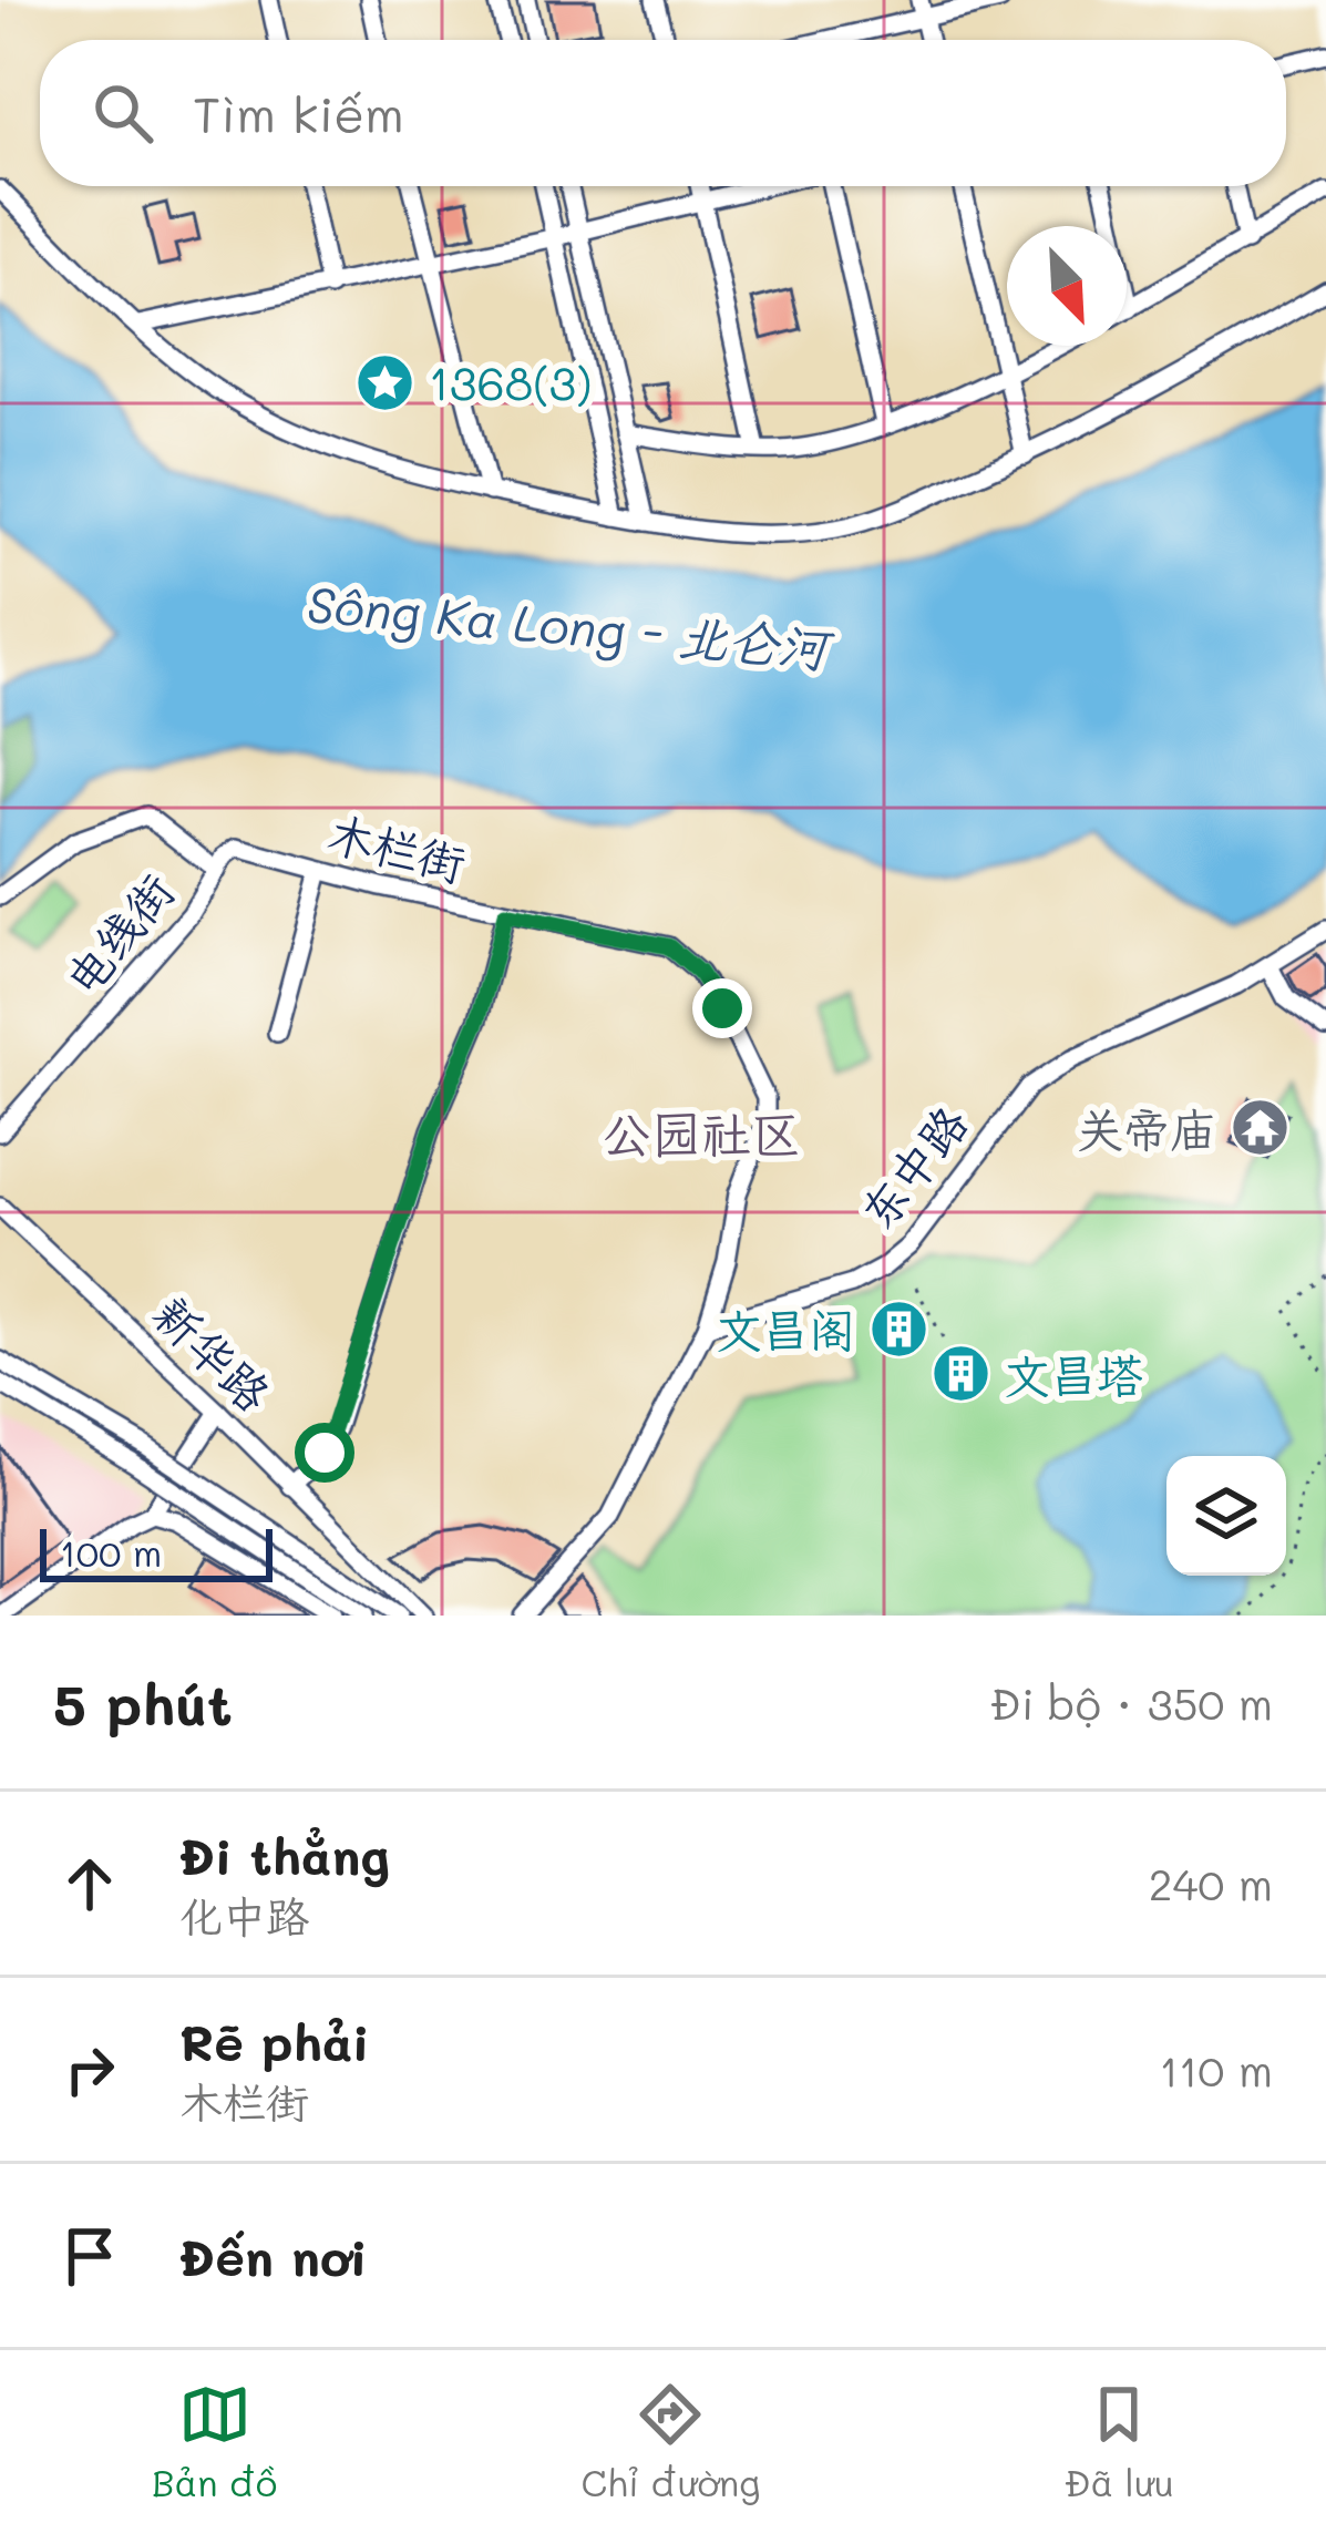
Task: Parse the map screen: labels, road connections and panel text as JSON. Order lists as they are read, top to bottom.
{
  "streets": {
    "street": [
      "木栏街",
      "电线街",
      "东中路",
      "新华路"
    ]
  },
  "crossings": [
    ["木栏街", "电线街"],
    ["木栏街", "东中路"]
  ],
  "districts": ["公园社区"],
  "water": ["Sông Ka Long - 北仑河"],
  "places": {
    "place": ["1368(3)"],
    "temple": ["关帝庙"],
    "building": ["文昌阁", "文昌塔"]
  },
  "scale_bar": "100 m",
  "north": "bottom right",
  "page": {
    "search": "Tìm kiếm",
    "scale": "100 m",
    "heading": ["5 phút", "Đi bộ · 350 m"],
    "list": [
      ["Đi thẳng", "化中路", "240 m"],
      ["Rẽ phải", "木栏街", "110 m"],
      "Đến nơi"
    ],
    "nav": ["Bản đồ", "Chỉ đường", "Đã lưu"]
  }
}
